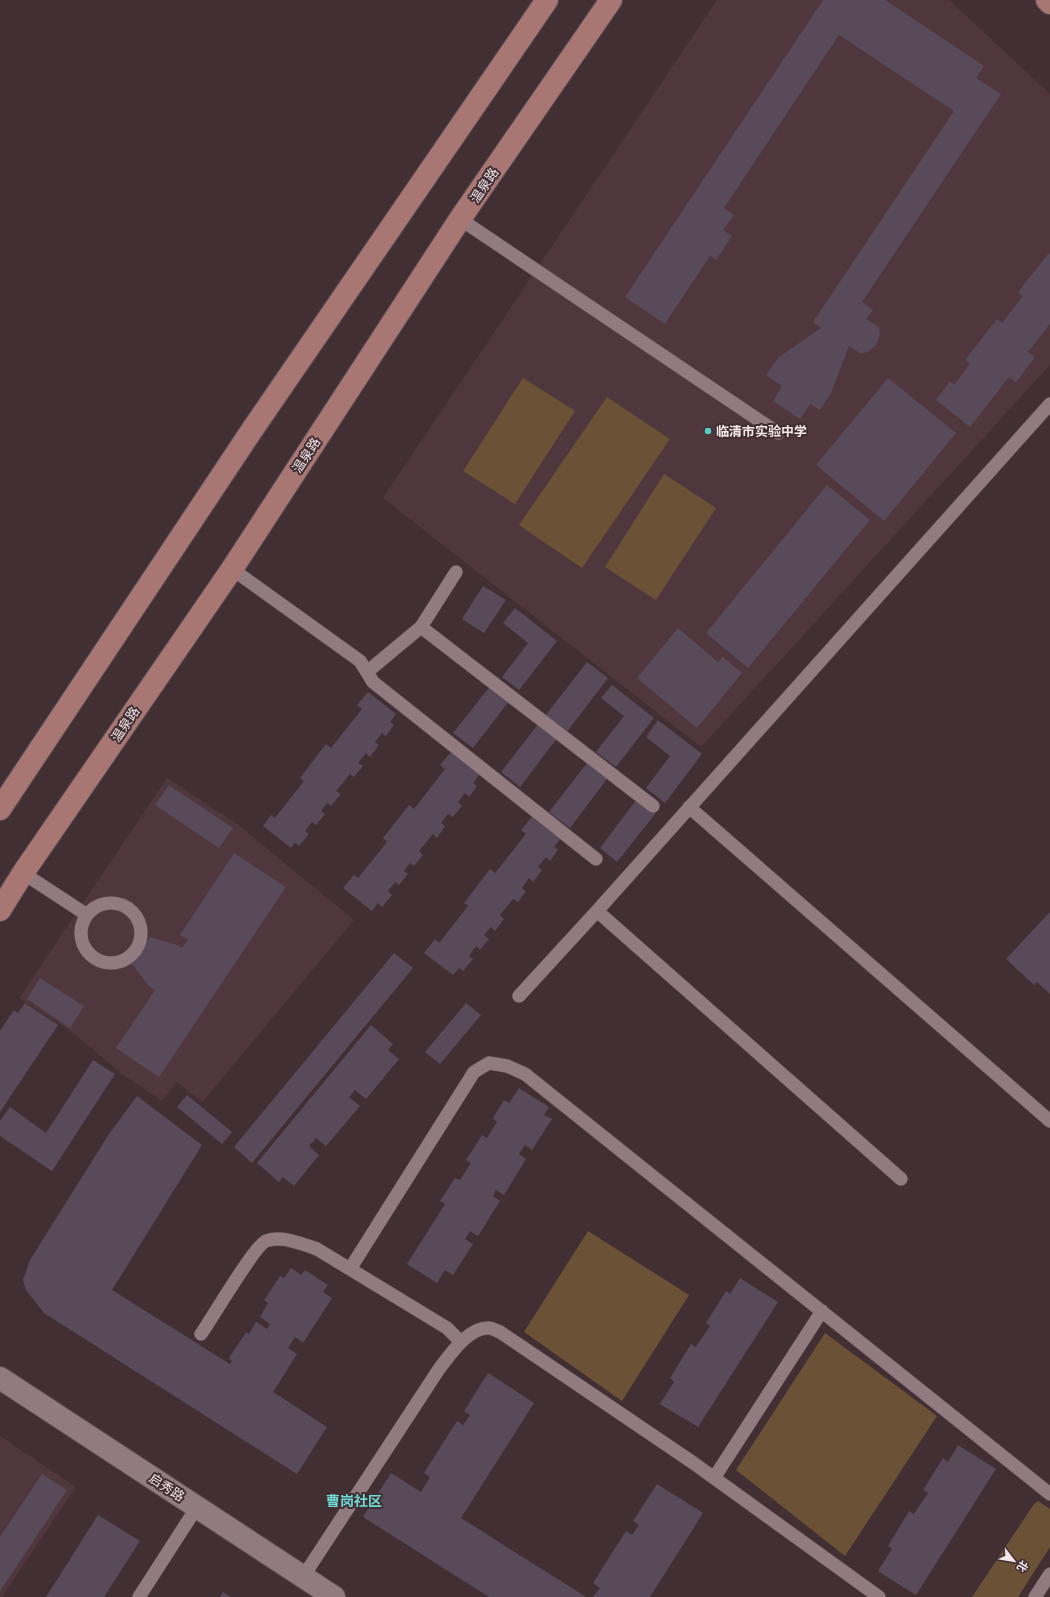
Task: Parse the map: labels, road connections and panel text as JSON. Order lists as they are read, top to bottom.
{
  "streets": {
    "main road": ["温泉路"],
    "street": ["启秀路"]
  },
  "districts": ["曹岗社区"],
  "places": ["临清市实验中学"],
  "north": "bottom right"
}
